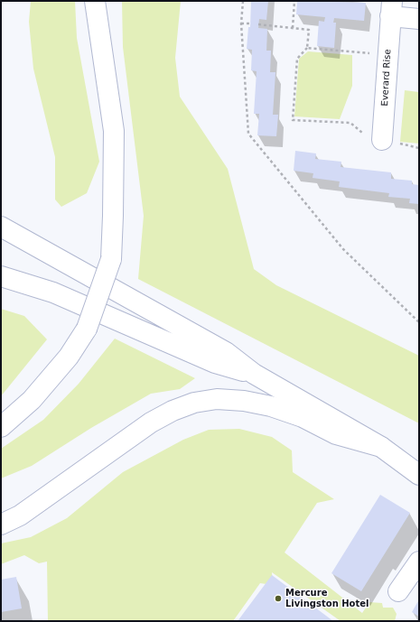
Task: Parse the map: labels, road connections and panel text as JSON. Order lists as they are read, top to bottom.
{
  "streets": {
    "main road": ["Everard Rise"]
  },
  "places": ["Mercure Livingston Hotel"]
}
